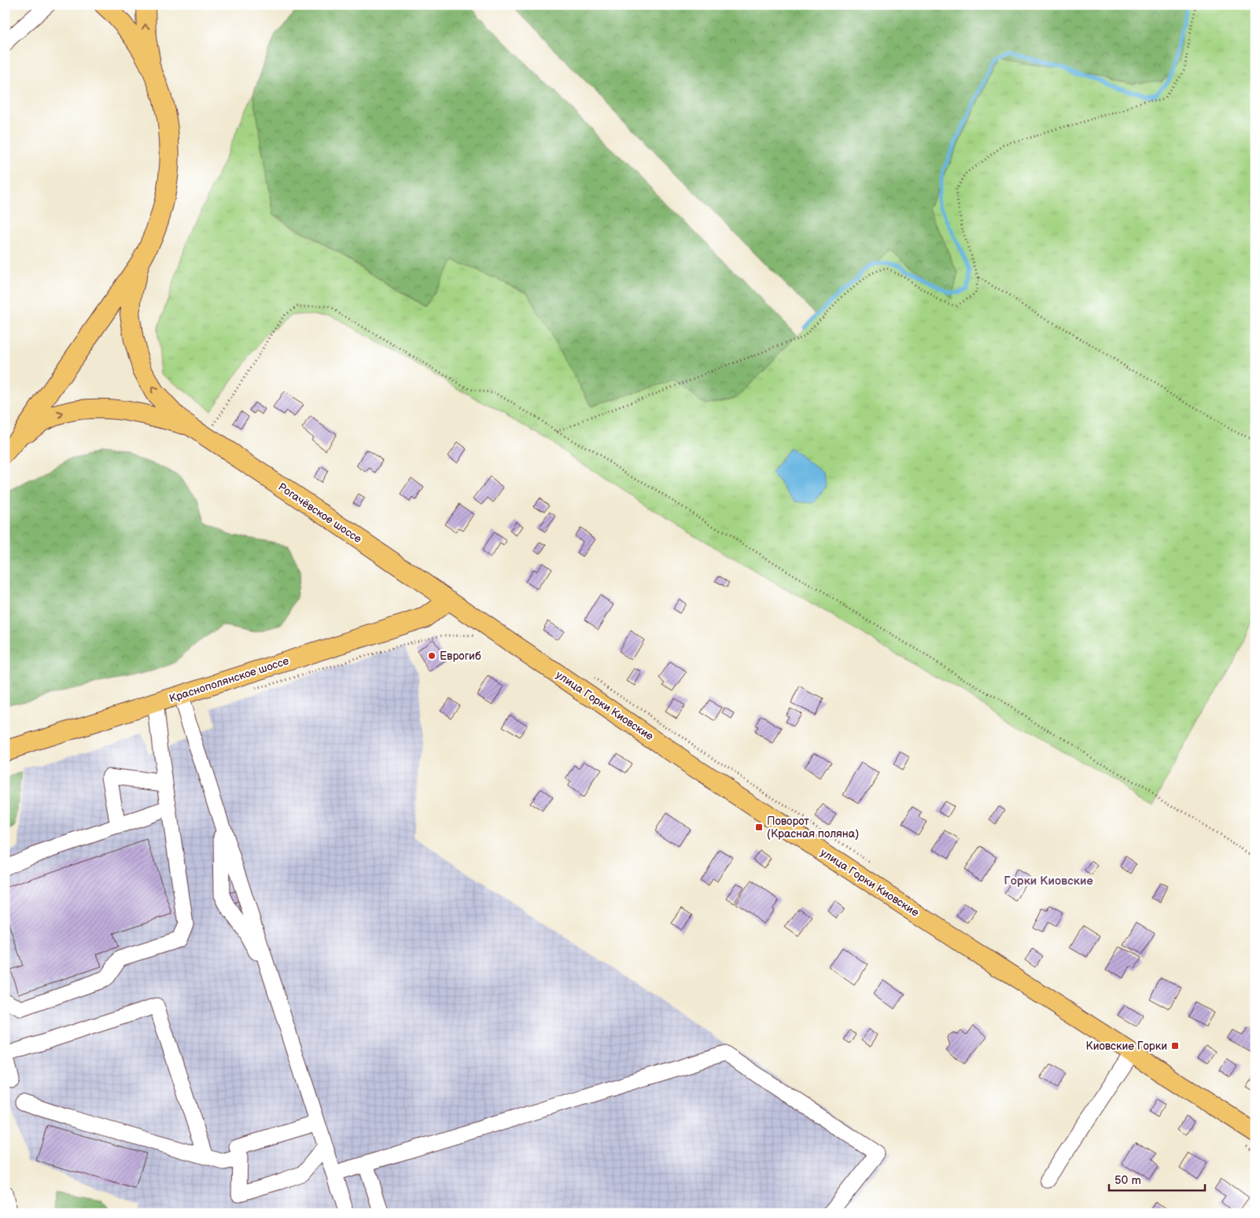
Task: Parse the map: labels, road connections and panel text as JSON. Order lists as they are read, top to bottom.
{
  "streets": {
    "main road": ["Рогачёвское шоссе", "Краснополянское шоссе", "улица Горки Киовские"]
  },
  "crossings": [
    ["Рогачёвское шоссе", "Краснополянское шоссе"],
    ["Рогачёвское шоссе", "улица Горки Киовские"],
    ["Краснополянское шоссе", "улица Горки Киовские"]
  ],
  "districts": ["Горки Киовские"],
  "places": {
    "other": ["Еврогиб"],
    "transit": ["Поворот (Красная поляна)", "Киовские Горки"]
  },
  "scale_bar": "50 m"
}
